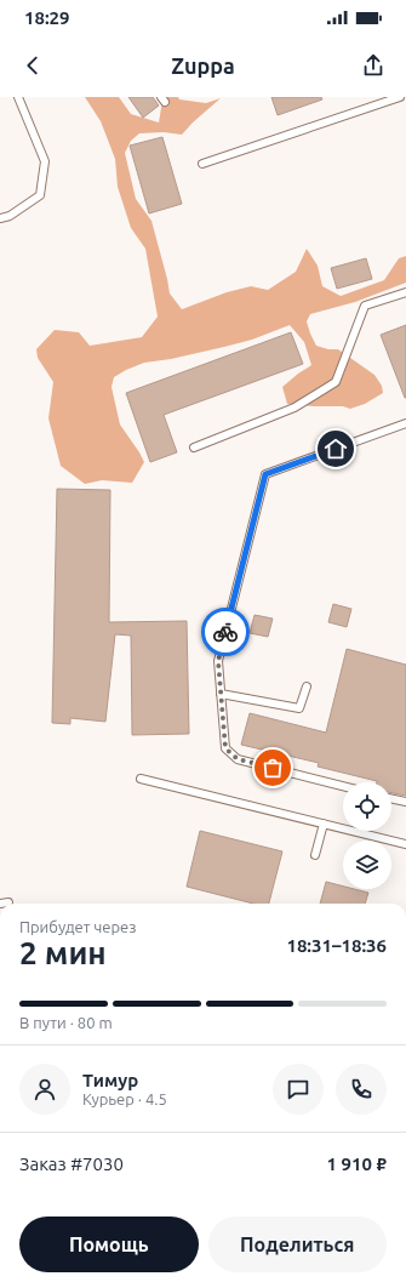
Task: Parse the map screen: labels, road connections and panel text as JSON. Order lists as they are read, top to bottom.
{
  "page": {
    "status": "18:29",
    "header": "Zuppa",
    "heading": ["2 мин", "Прибудет через", "18:31–18:36"],
    "panel": [
      "Тимур",
      "Курьер · 4.5",
      "Заказ #7030",
      "1 910 ₽"
    ],
    "bar": "В пути · 80 m",
    "buttons": ["Помощь", "Поделиться"]
  }
}
